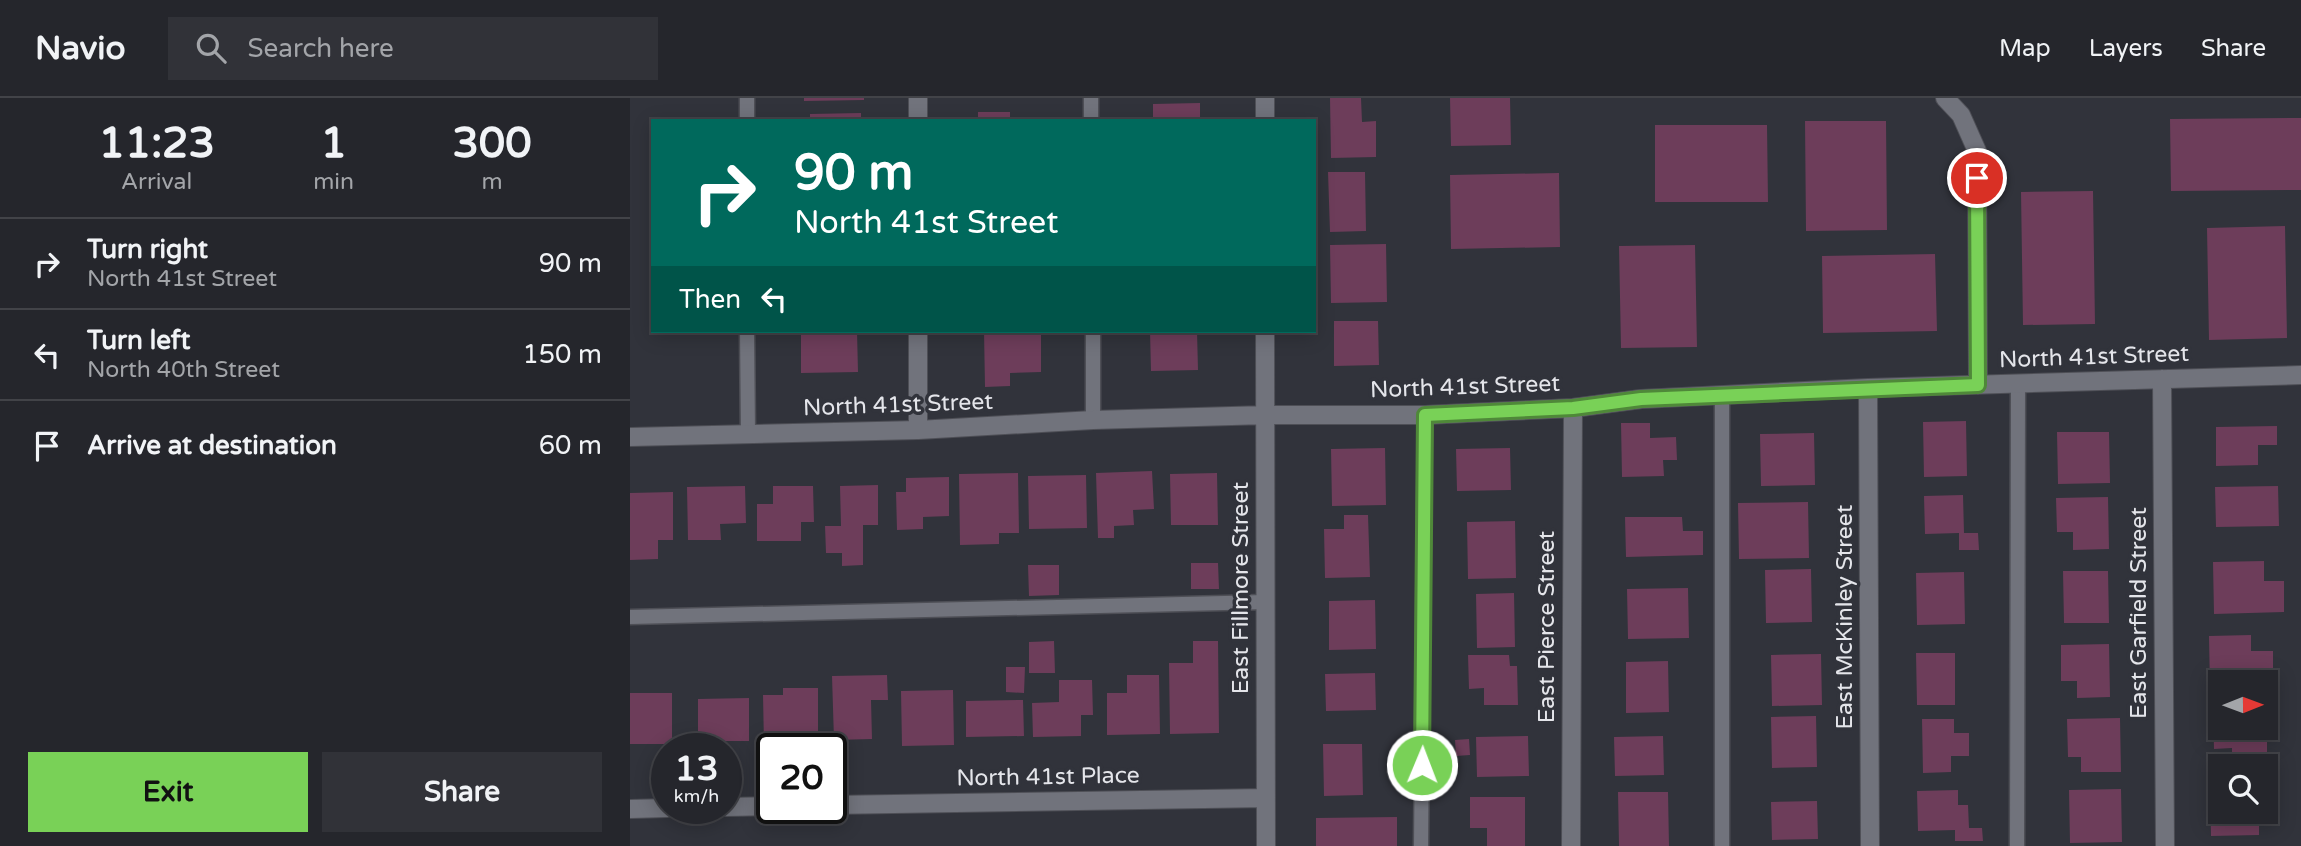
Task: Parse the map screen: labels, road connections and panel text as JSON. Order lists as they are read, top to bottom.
{
  "streets": {
    "street": [
      "North 41st Street",
      "East Fillmore Street",
      "East Garfield Street",
      "East McKinley Street",
      "East Pierce Street",
      "North 41st Place"
    ]
  },
  "crossings": [
    ["North 41st Street", "East Fillmore Street"],
    ["North 41st Street", "East Garfield Street"],
    ["North 41st Street", "East McKinley Street"],
    ["North 41st Street", "East Pierce Street"],
    ["East Fillmore Street", "North 41st Place"]
  ],
  "north": "right",
  "page": {
    "header": "Navio",
    "search": "Search here",
    "nav": ["Map", "Layers", "Share"],
    "eta": [
      "11:23",
      "Arrival",
      "1",
      "min",
      "300",
      "m"
    ],
    "turn": ["90 m", "North 41st Street"],
    "list": [
      {
        "name": "Turn right",
        "note": "North 41st Street",
        "value": "90 m"
      },
      {
        "name": "Turn left",
        "note": "North 40th Street",
        "value": "150 m"
      },
      {
        "name": "Arrive at destination",
        "value": "60 m"
      }
    ],
    "then": "Then",
    "speed": "13 km/h",
    "limit": "20",
    "buttons": ["Exit", "Share"]
  }
}
